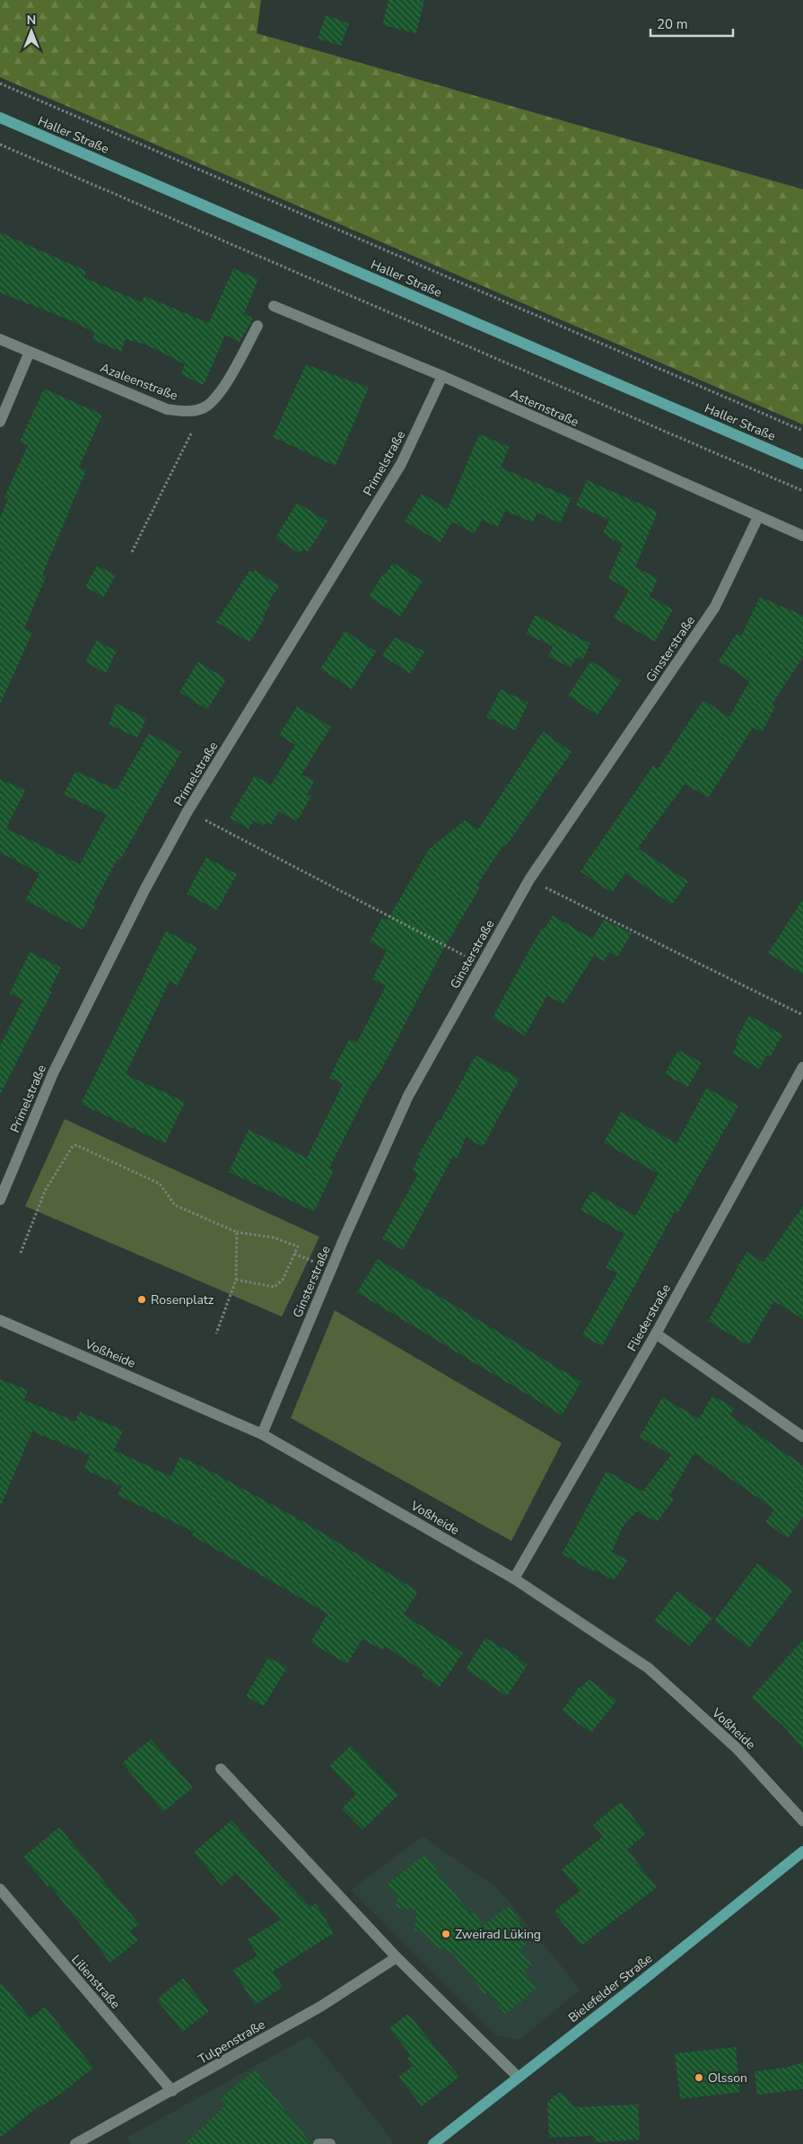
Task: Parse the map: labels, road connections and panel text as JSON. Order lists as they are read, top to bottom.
{
  "streets": {
    "main road": ["Haller Straße", "Bielefelder Straße"],
    "street": [
      "Azaleenstraße",
      "Asternstraße",
      "Primelstraße",
      "Ginsterstraße",
      "Fliederstraße",
      "Voßheide",
      "Lilienstraße",
      "Tulpenstraße"
    ]
  },
  "crossings": [
    ["Asternstraße", "Primelstraße"],
    ["Asternstraße", "Ginsterstraße"],
    ["Ginsterstraße", "Voßheide"],
    ["Fliederstraße", "Voßheide"],
    ["Lilienstraße", "Tulpenstraße"]
  ],
  "places": ["Rosenplatz", "Zweirad Lüking", "Olsson"],
  "scale_bar": "20 m",
  "north": "top"
}
